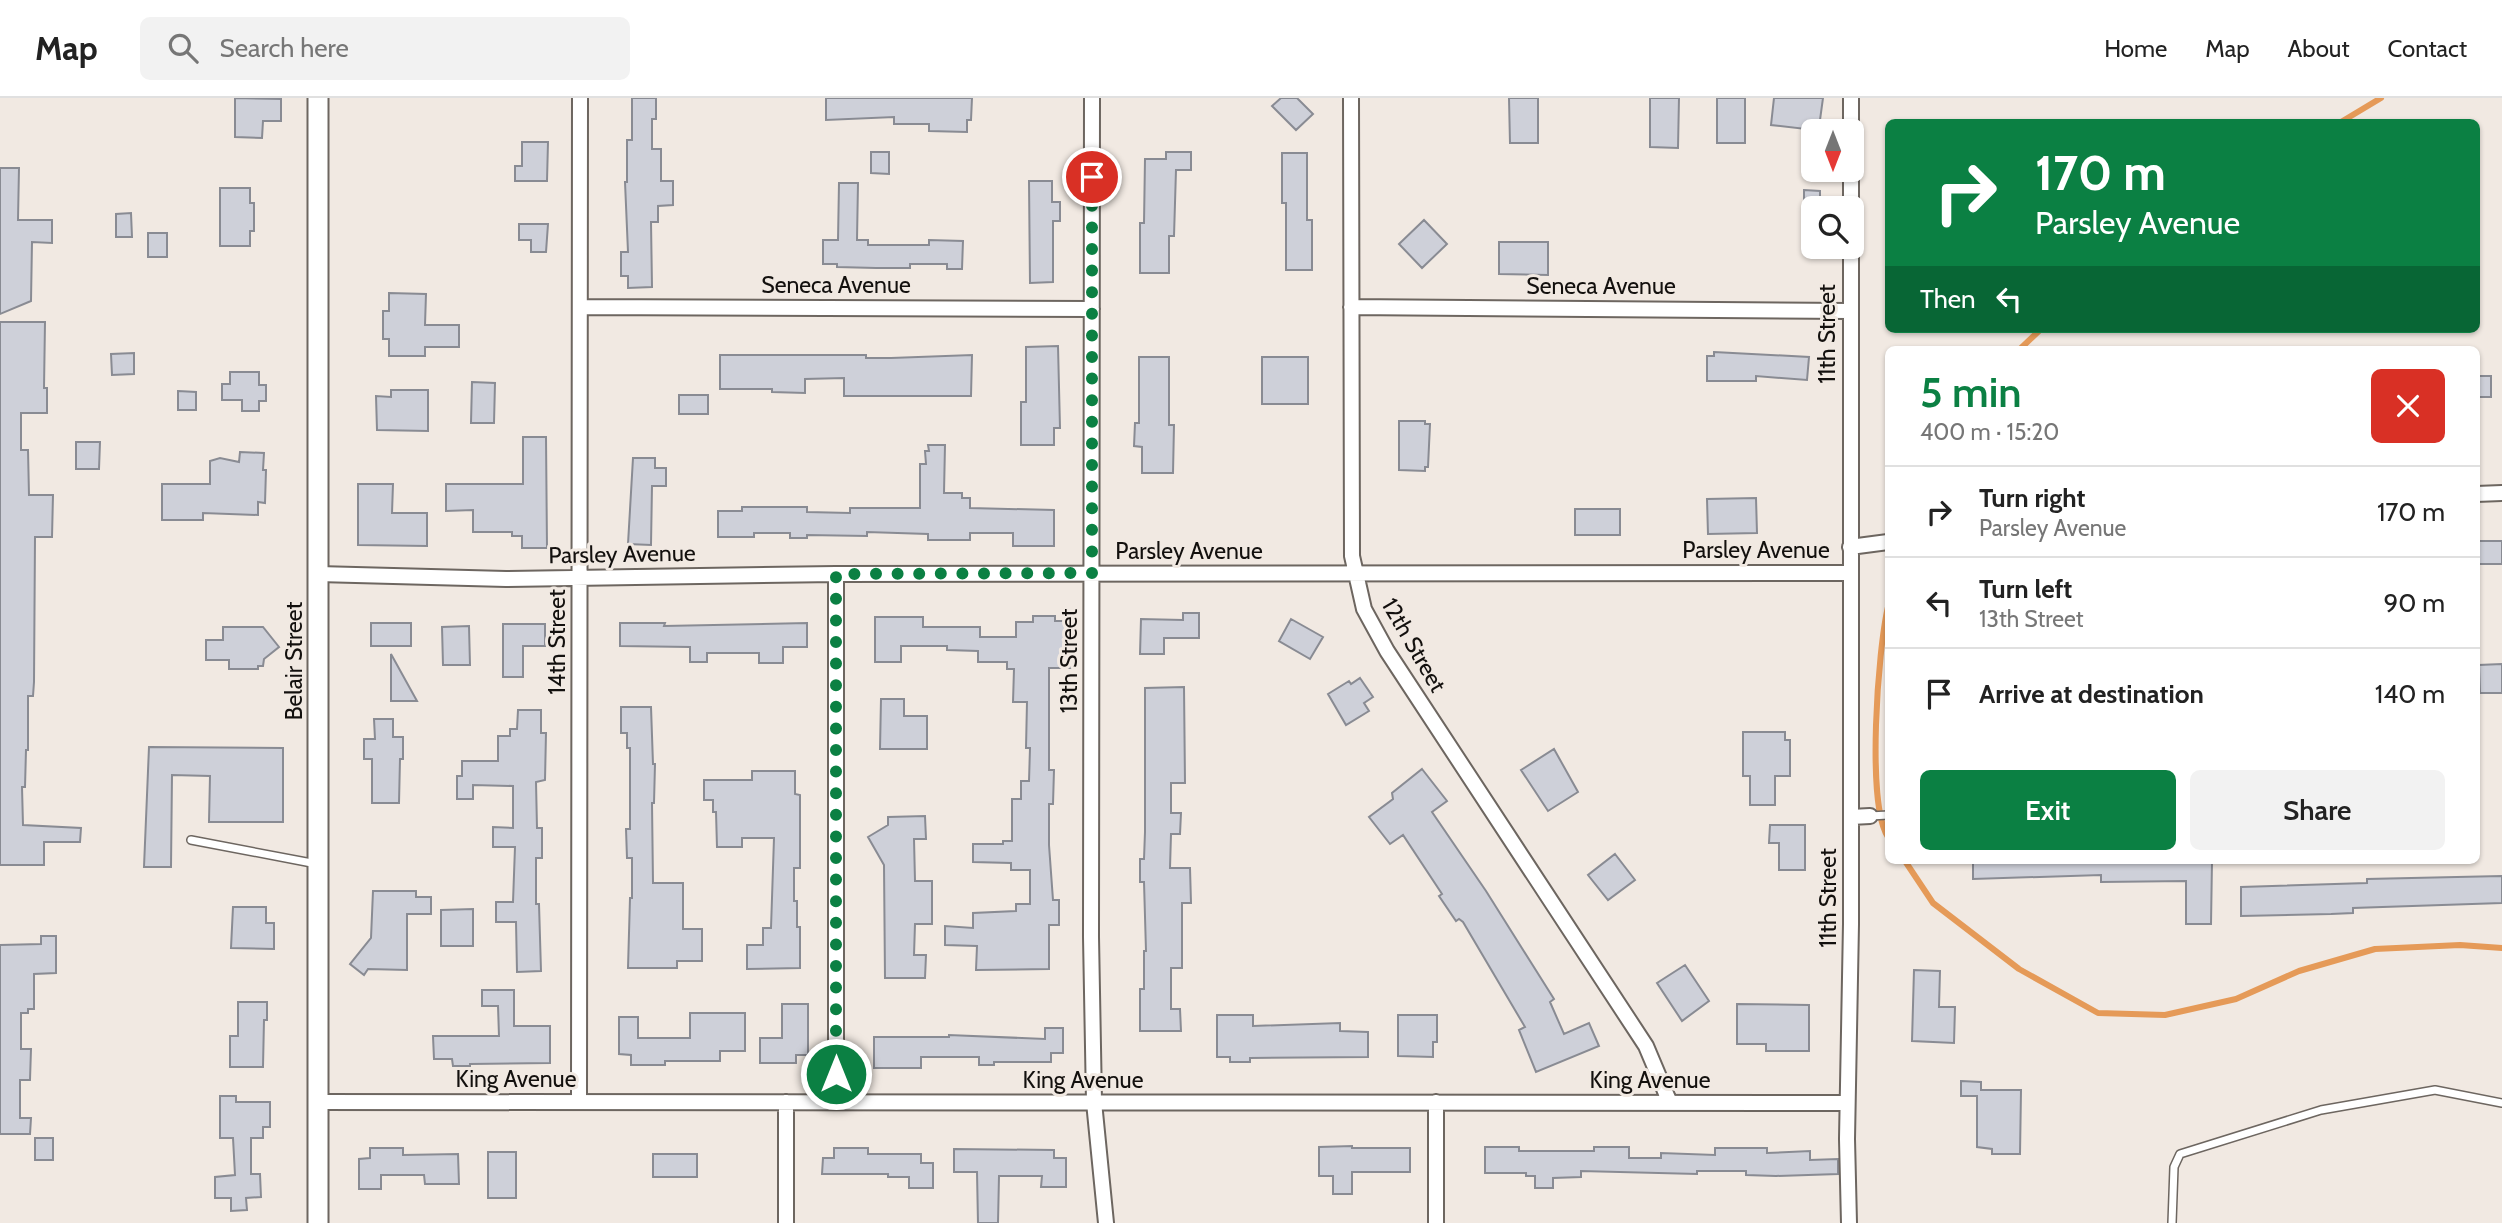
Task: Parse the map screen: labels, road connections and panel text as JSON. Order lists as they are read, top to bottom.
{
  "streets": {
    "street": [
      "Seneca Avenue",
      "11th Street",
      "Parsley Avenue",
      "14th Street",
      "12th Street",
      "Belair Street",
      "13th Street",
      "King Avenue"
    ]
  },
  "crossings": [
    ["Seneca Avenue", "11th Street"],
    ["Seneca Avenue", "14th Street"],
    ["Seneca Avenue", "12th Street"],
    ["Seneca Avenue", "13th Street"],
    ["11th Street", "Parsley Avenue"],
    ["11th Street", "King Avenue"],
    ["Parsley Avenue", "14th Street"],
    ["Parsley Avenue", "12th Street"],
    ["Parsley Avenue", "Belair Street"],
    ["Parsley Avenue", "13th Street"],
    ["14th Street", "King Avenue"],
    ["12th Street", "King Avenue"],
    ["Belair Street", "King Avenue"],
    ["13th Street", "King Avenue"]
  ],
  "north": "bottom",
  "page": {
    "header": "Map",
    "search": "Search here",
    "nav": [
      "Home",
      "Map",
      "About",
      "Contact"
    ],
    "turn": ["170 m", "Parsley Avenue"],
    "then": "Then",
    "heading": ["5 min", "400 m · 15:20"],
    "list": [
      {
        "name": "Turn right",
        "note": "Parsley Avenue",
        "value": "170 m"
      },
      {
        "name": "Turn left",
        "note": "13th Street",
        "value": "90 m"
      },
      {
        "name": "Arrive at destination",
        "value": "140 m"
      }
    ],
    "buttons": ["Exit", "Share"]
  }
}
